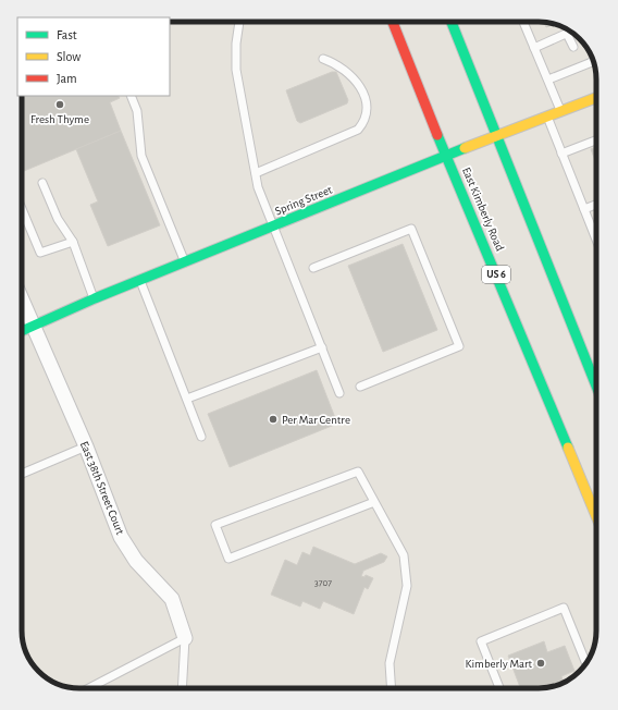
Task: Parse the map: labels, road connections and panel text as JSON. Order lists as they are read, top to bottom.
{
  "streets": {
    "main road": ["Spring Street", "East Kimberly Road", "US 6"],
    "street": ["East 38th Street Court"]
  },
  "crossings": [
    ["Spring Street", "East Kimberly Road"],
    ["Spring Street", "East 38th Street Court"]
  ],
  "places": ["Fresh Thyme", "Per Mar Centre", "Kimberly Mart"],
  "house_numbers": ["3707"],
  "legend": ["Fast", "Slow", "Jam"]
}
